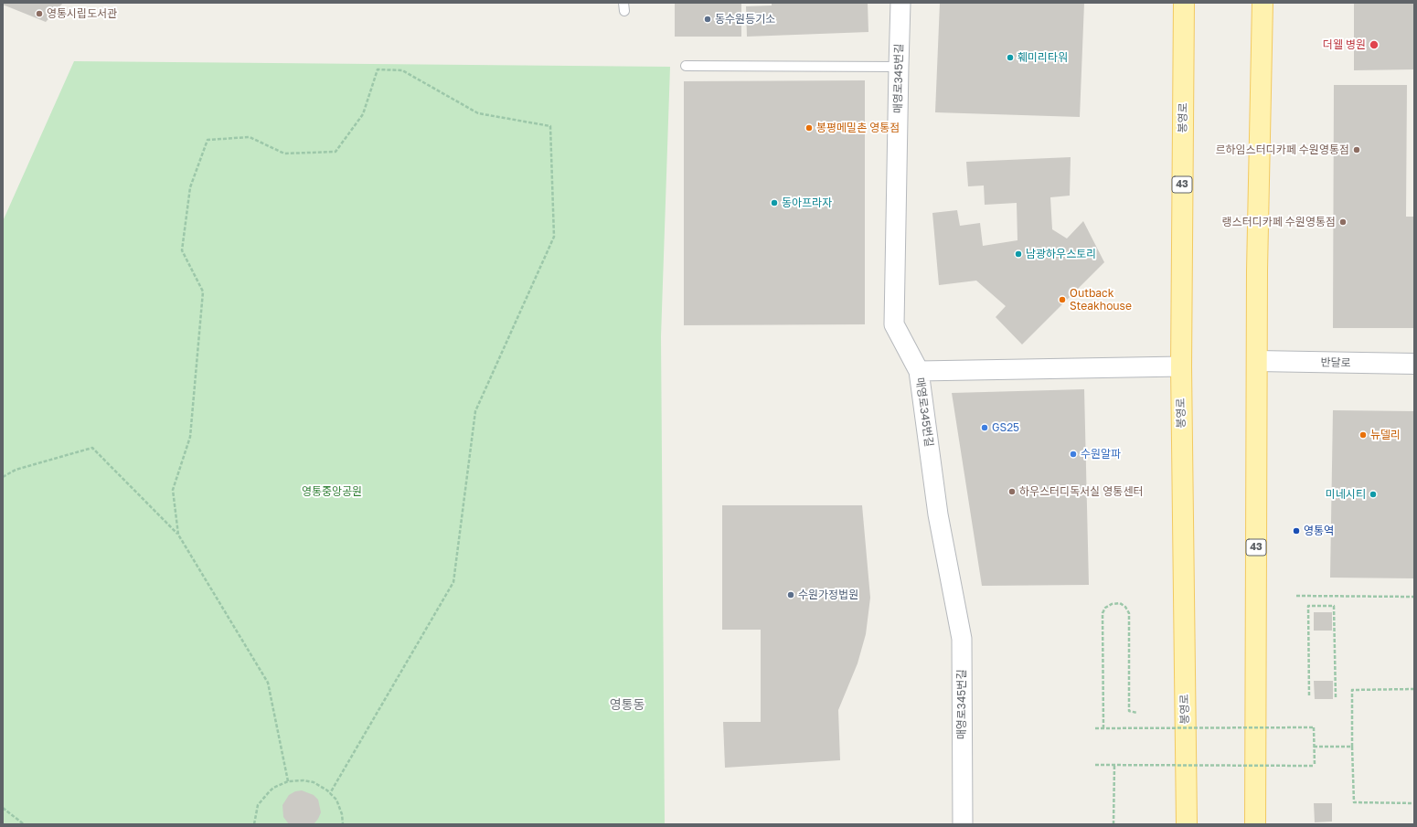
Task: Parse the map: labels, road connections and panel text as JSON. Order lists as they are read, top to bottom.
{
  "streets": {
    "main road": ["봉영로", "43"],
    "street": ["매영로345번길", "반달로"]
  },
  "crossings": [
    ["43", "반달로"]
  ],
  "districts": ["영통동"],
  "parks": ["영통중앙공원"],
  "places": [
    "영통시립도서관",
    "동수원등기소",
    "더웰 병원",
    "훼미리타워",
    "봉평메밀촌 영통점",
    "르하임스터디카페 수원영통점",
    "동아프라자",
    "랭스터디카페 수원영통점",
    "남광하우스토리",
    "Outback Steakhouse",
    "GS25",
    "뉴델리",
    "수원알파",
    "하우스터디독서실 영통센터",
    "미네시티",
    "영통역",
    "수원가정법원"
  ]
}
